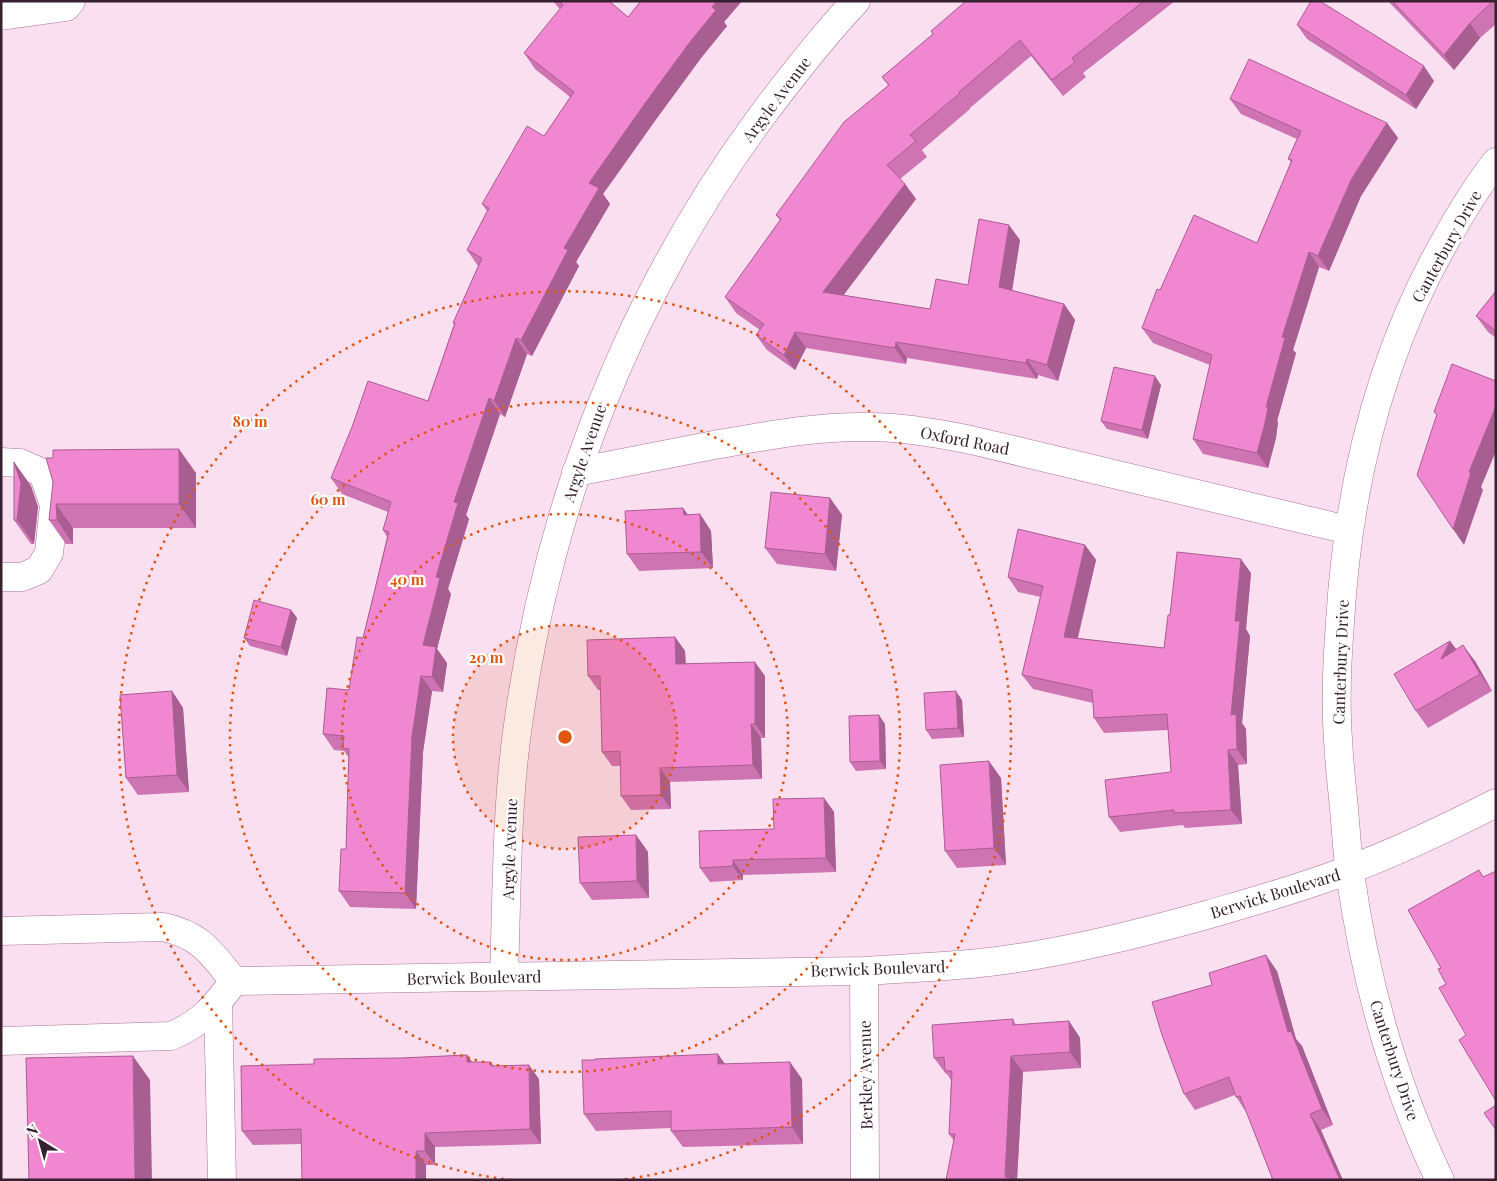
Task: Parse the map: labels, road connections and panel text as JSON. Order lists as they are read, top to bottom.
{
  "streets": {
    "street": [
      "Argyle Avenue",
      "Canterbury Drive",
      "Oxford Road",
      "Berwick Boulevard",
      "Berkley Avenue"
    ]
  },
  "crossings": [
    ["Argyle Avenue", "Oxford Road"],
    ["Argyle Avenue", "Berwick Boulevard"],
    ["Canterbury Drive", "Oxford Road"],
    ["Canterbury Drive", "Berwick Boulevard"],
    ["Berwick Boulevard", "Berkley Avenue"]
  ],
  "north": "top left",
  "rings": [
    "80 m",
    "60 m",
    "40 m",
    "20 m"
  ]
}
